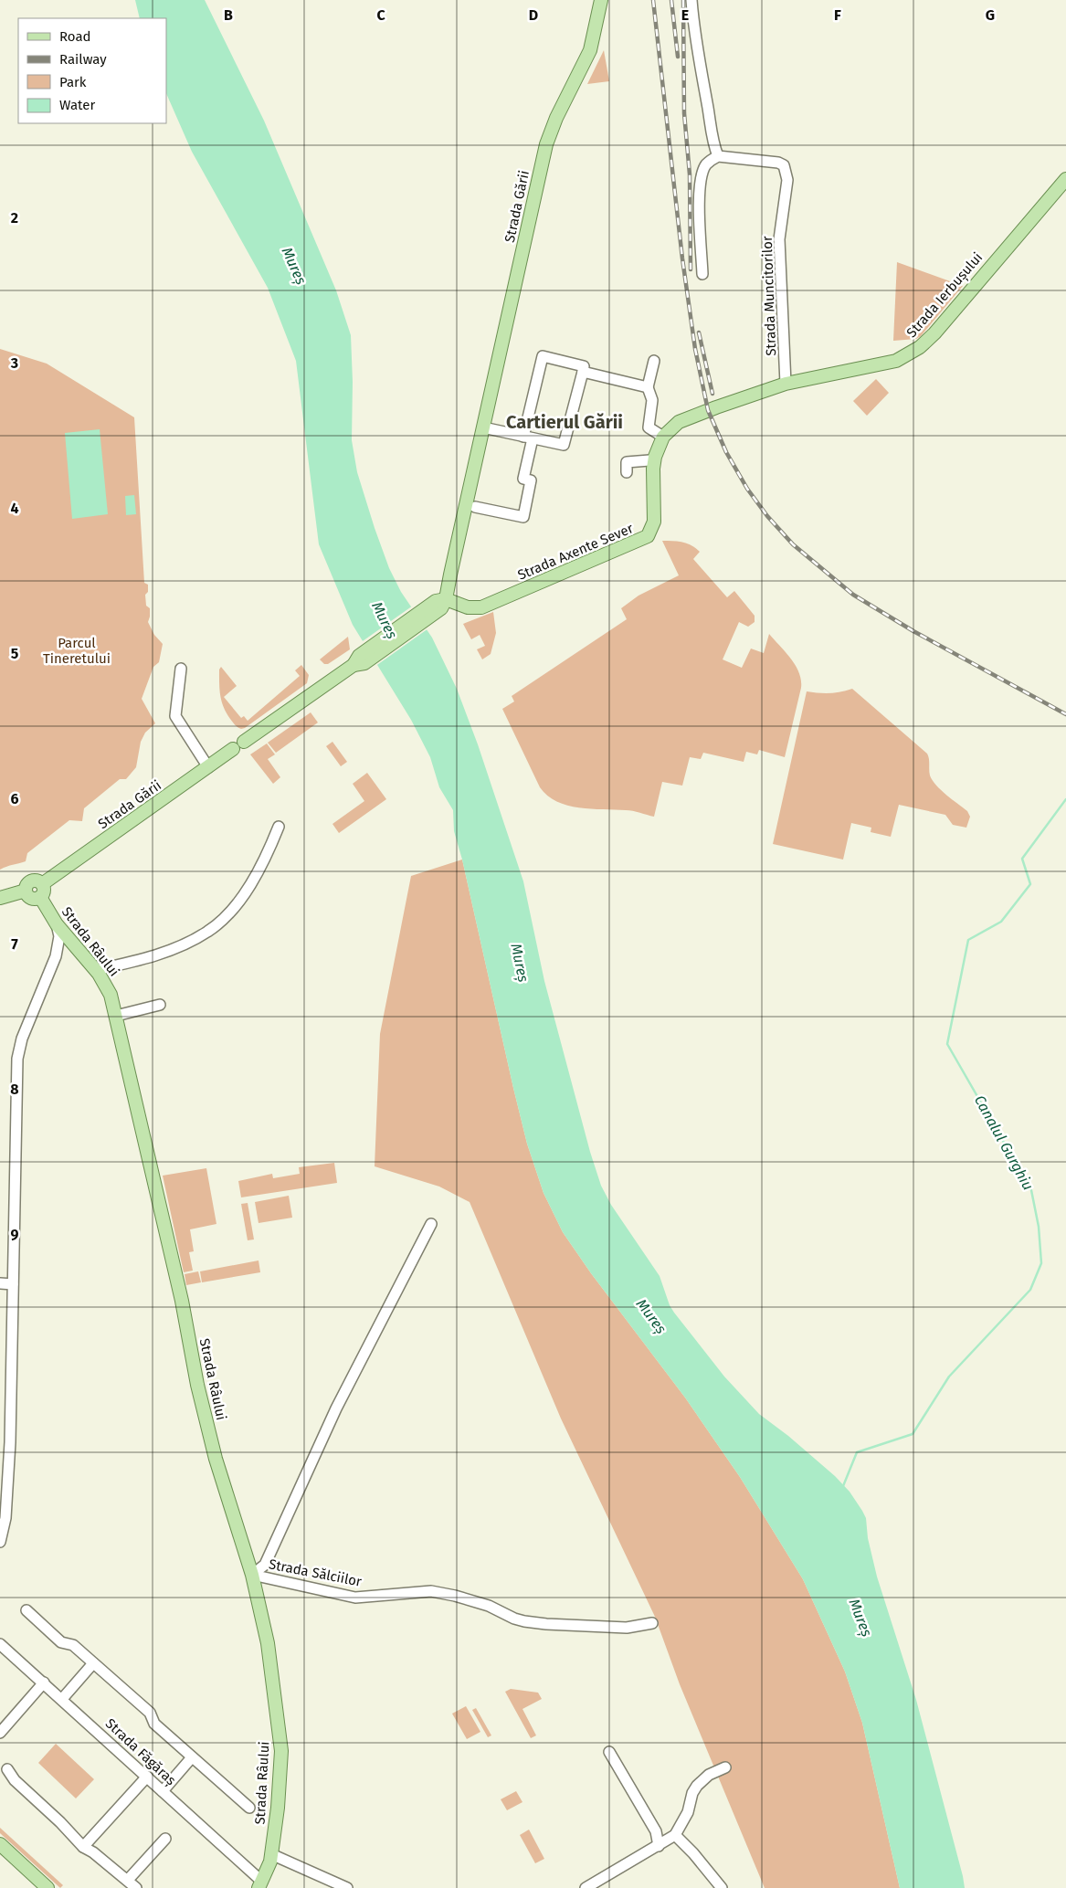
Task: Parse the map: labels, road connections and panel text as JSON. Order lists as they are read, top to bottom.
{
  "streets": {
    "main road": [
      "Strada Gării",
      "Strada Ierbușului",
      "Strada Axente Sever",
      "Strada Râului"
    ],
    "street": ["Strada Muncitorilor", "Strada Sălciilor", "Strada Făgăraș"]
  },
  "crossings": [
    ["Strada Gării", "Strada Axente Sever"],
    ["Strada Gării", "Strada Râului"],
    ["Strada Ierbușului", "Strada Muncitorilor"],
    ["Strada Ierbușului", "Strada Axente Sever"],
    ["Strada Râului", "Strada Sălciilor"],
    ["Strada Râului", "Strada Făgăraș"]
  ],
  "districts": ["Cartierul Gării"],
  "water": ["Mureș", "Canalul Gurghiu"],
  "parks": ["Parcul Tineretului"],
  "legend": [
    "Road",
    "Railway",
    "Park",
    "Water"
  ],
  "grid": {
    "columns": [
      "B",
      "C",
      "D",
      "E",
      "F",
      "G"
    ],
    "rows": [
      "2",
      "3",
      "4",
      "5",
      "6",
      "7",
      "8",
      "9"
    ]
  }
}
